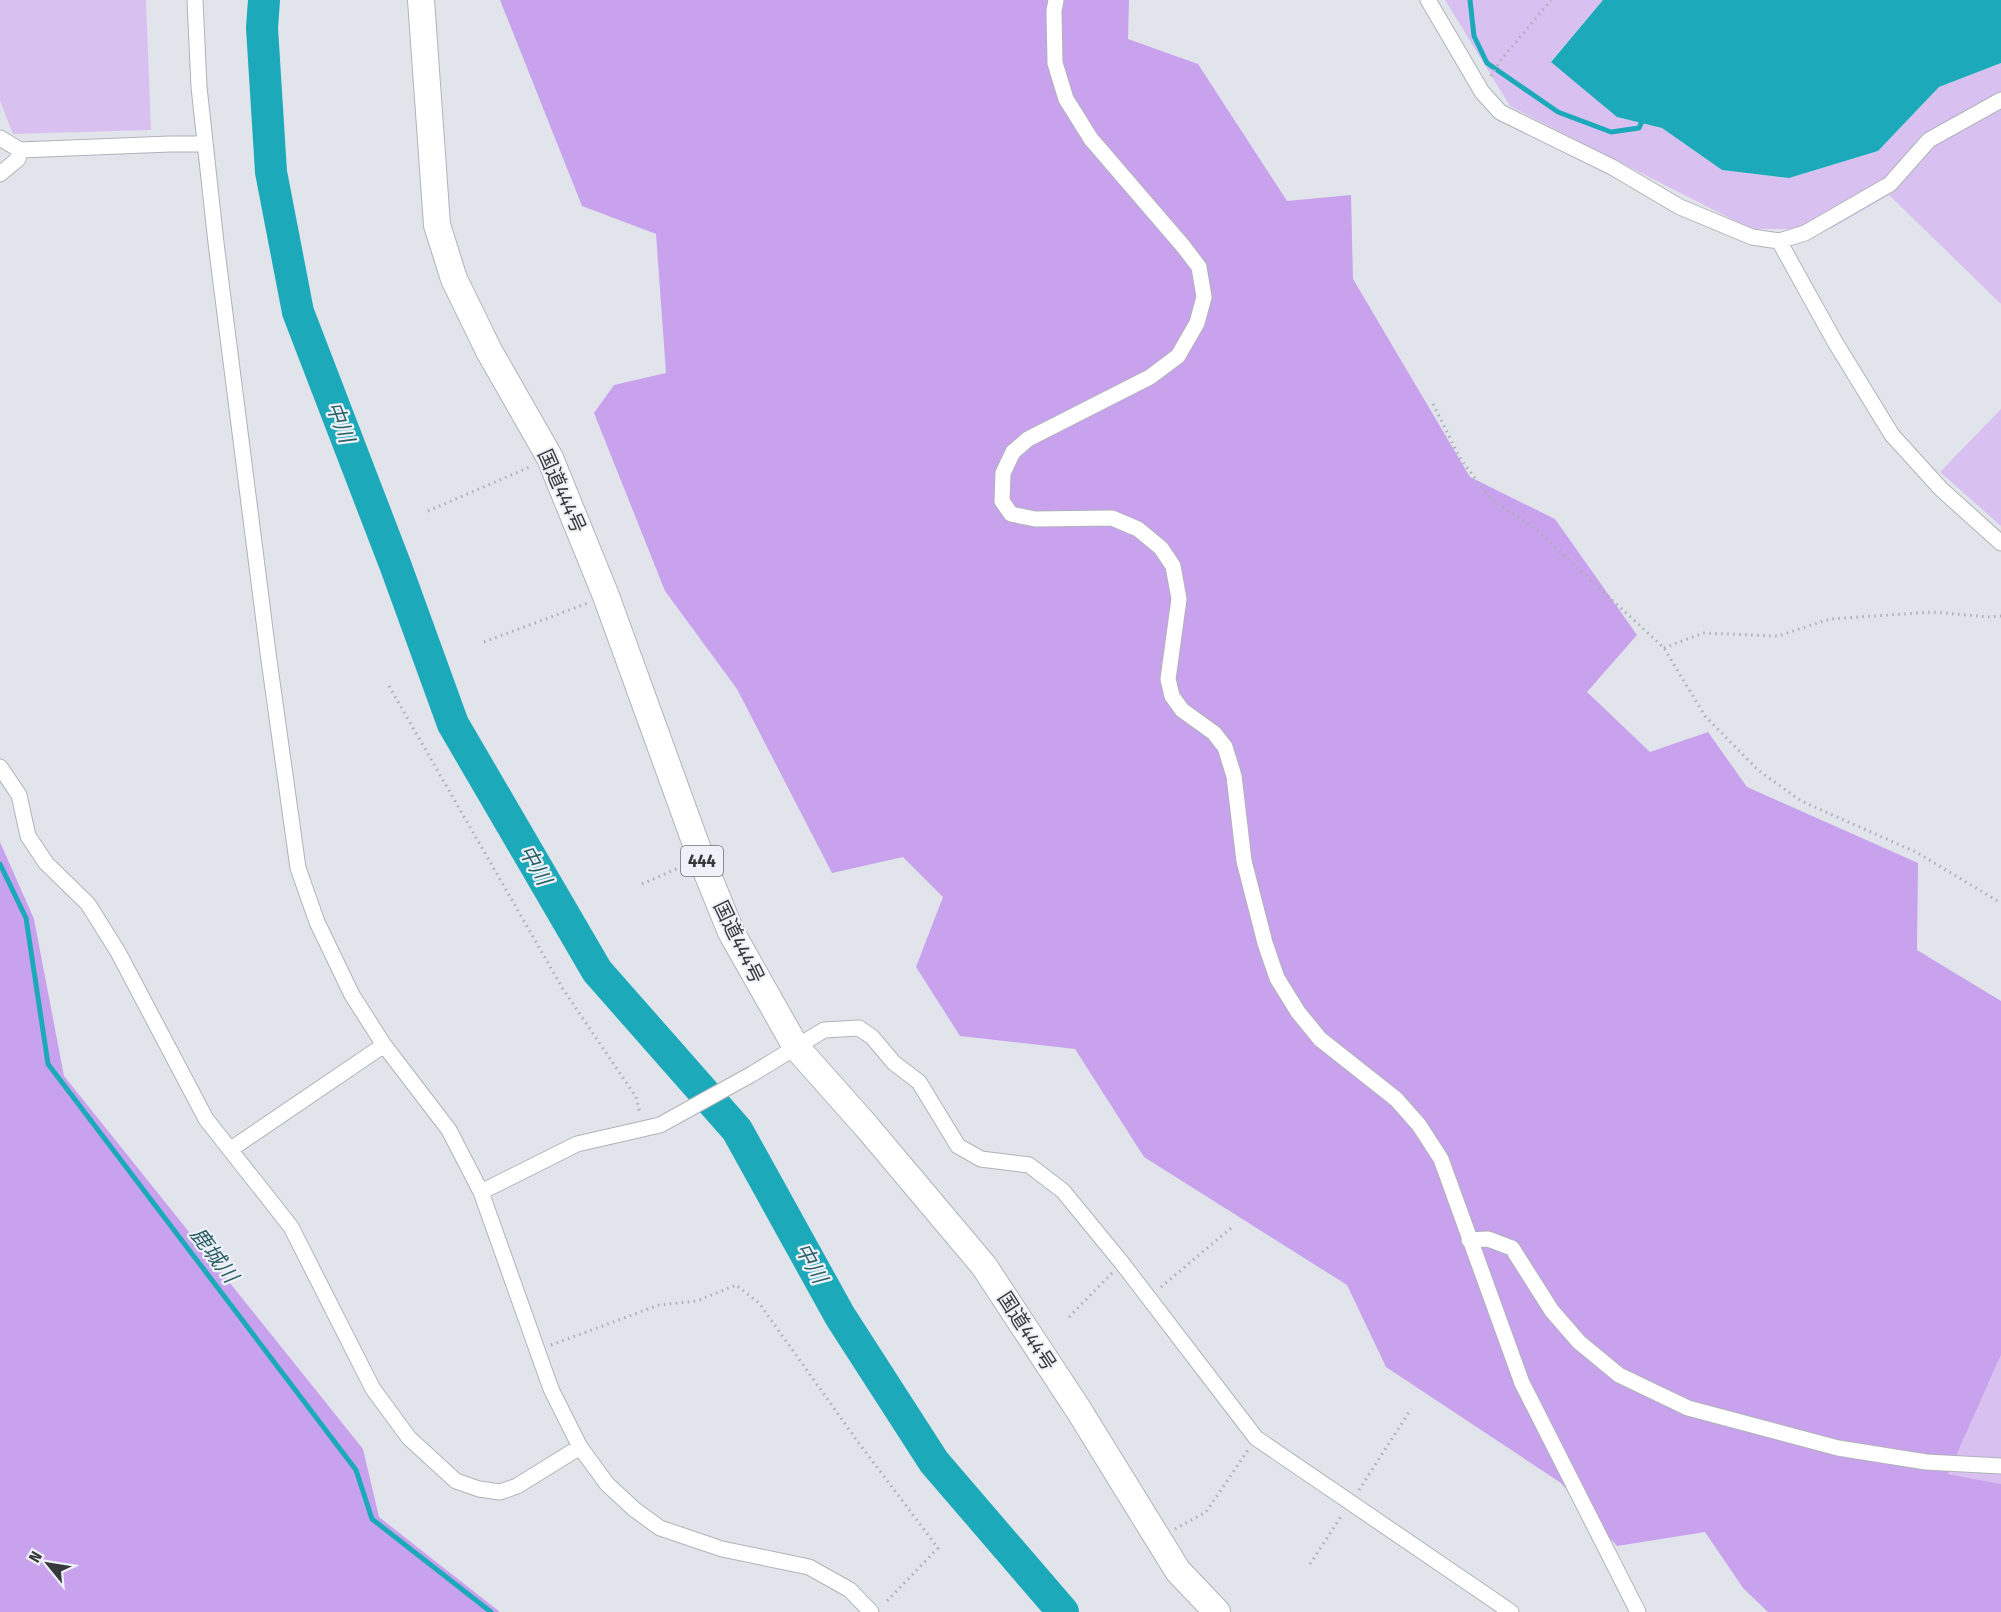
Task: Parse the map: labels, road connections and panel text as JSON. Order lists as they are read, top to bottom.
{
  "streets": {
    "highway": ["国道444号", "444"]
  },
  "water": ["中川", "鹿城川"],
  "north": "top left"
}
